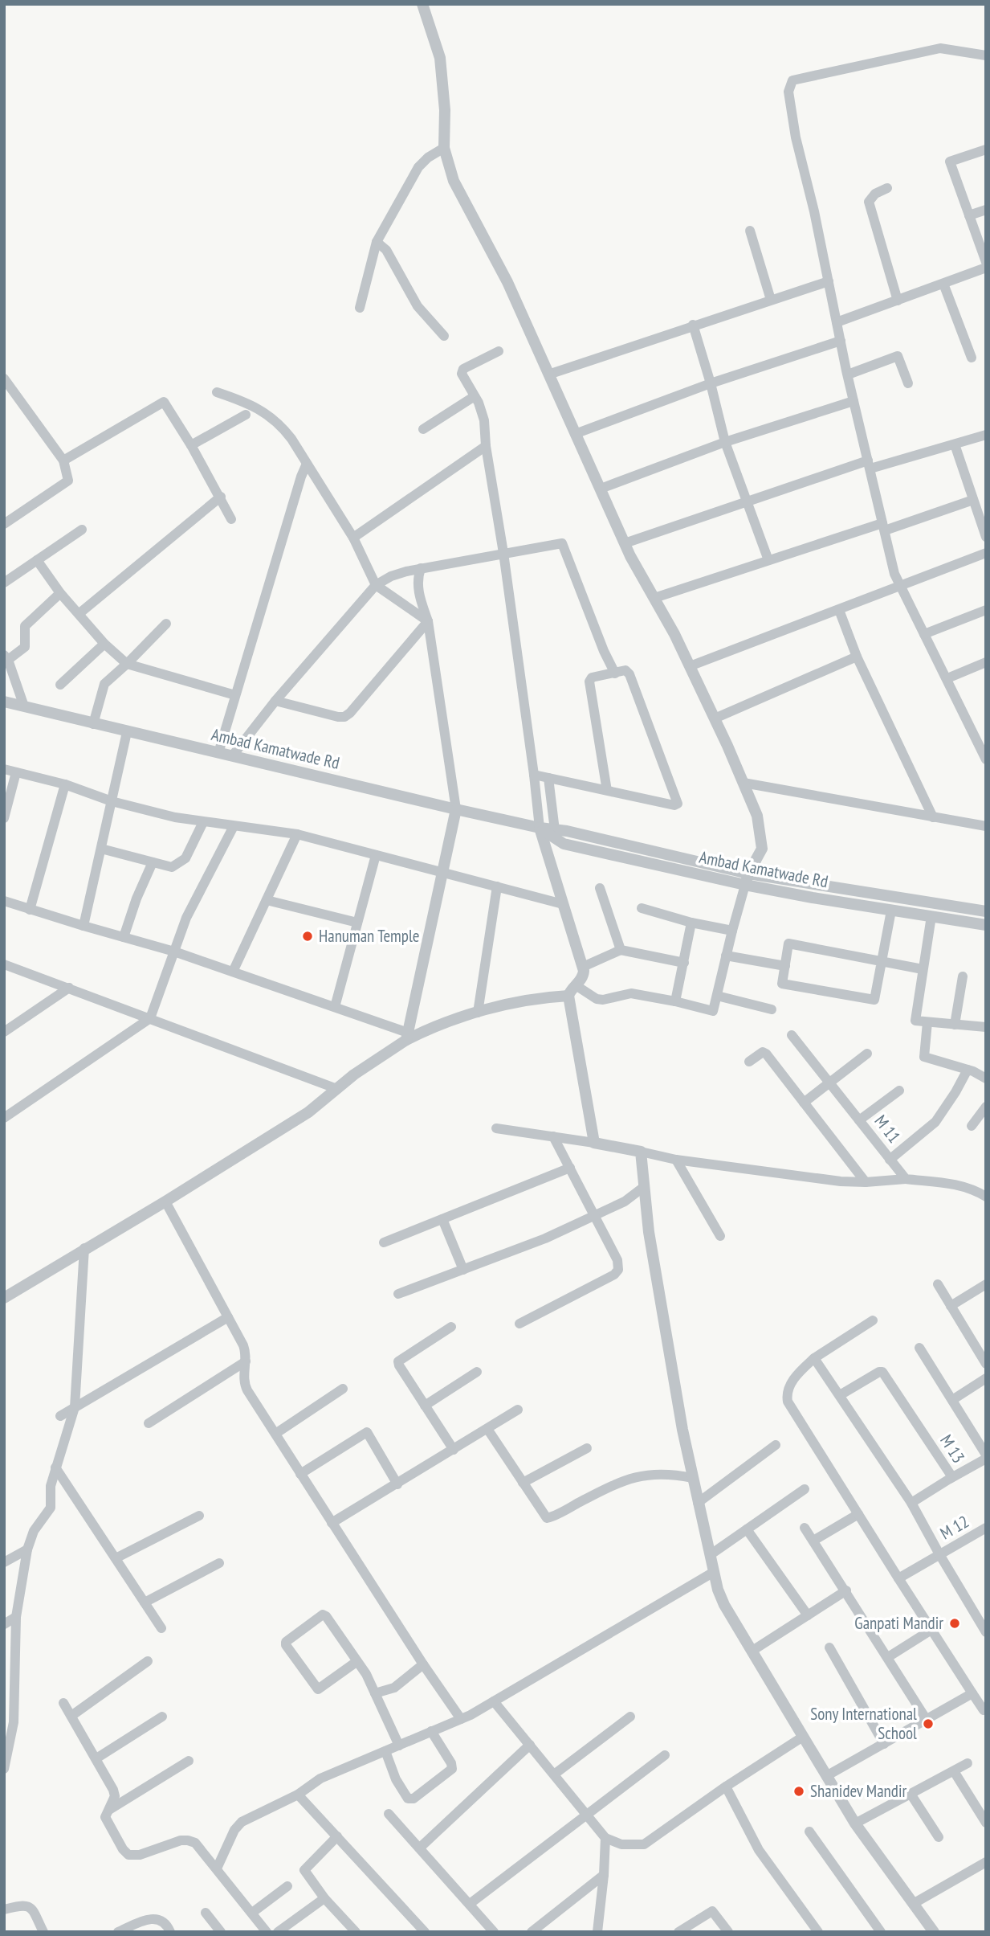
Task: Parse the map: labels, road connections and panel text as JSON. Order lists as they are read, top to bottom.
{
  "streets": {
    "street": [
      "Ambad Kamatwade Rd",
      "M 11",
      "M 13",
      "M 12"
    ]
  },
  "places": [
    "Hanuman Temple",
    "Ganpati Mandir",
    "Sony International School",
    "Shanidev Mandir"
  ]
}
